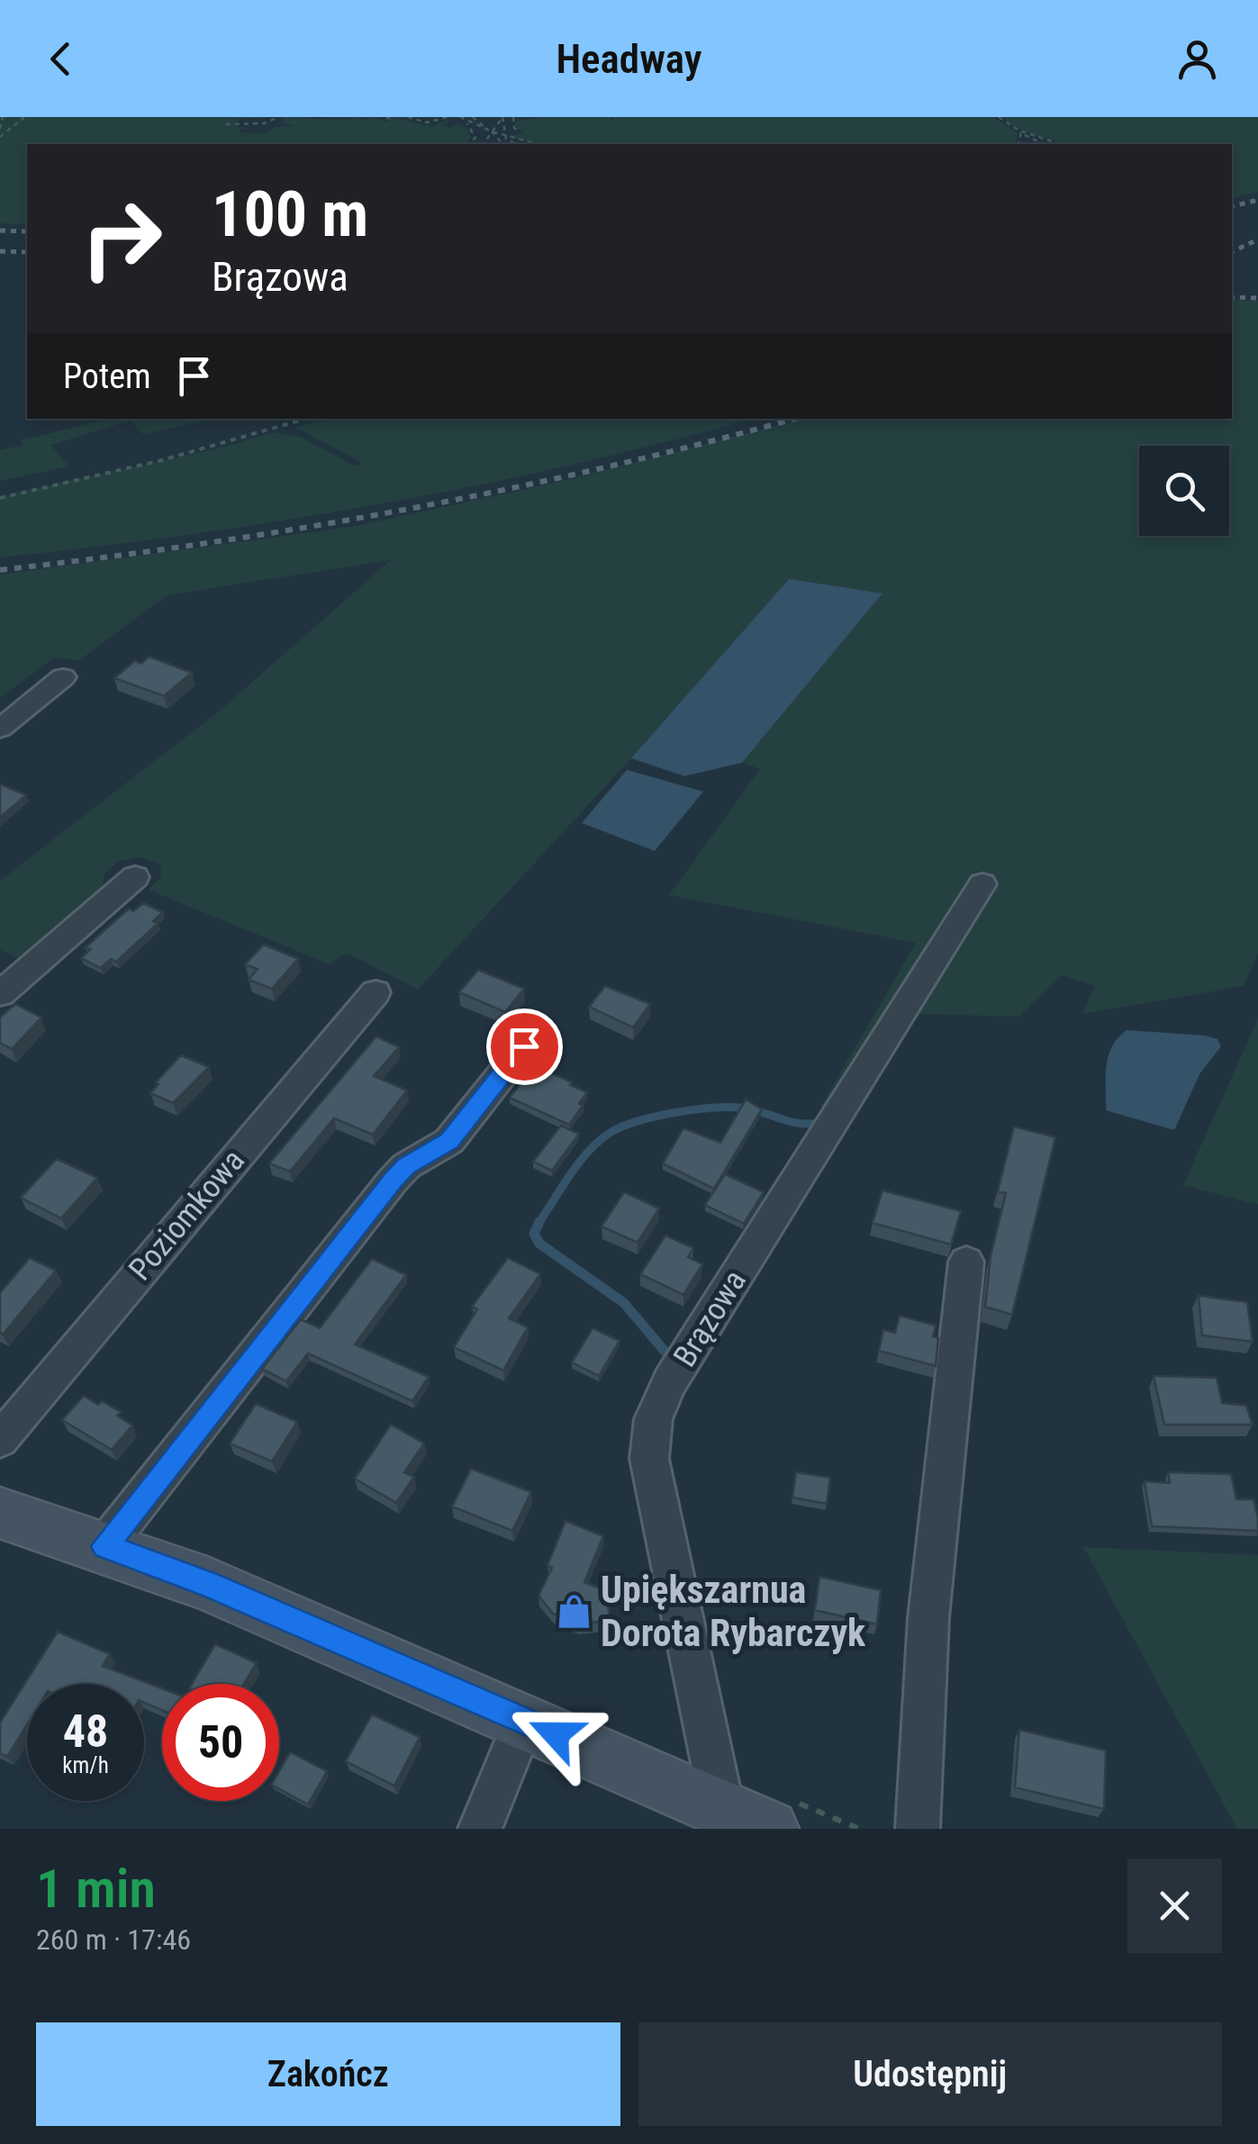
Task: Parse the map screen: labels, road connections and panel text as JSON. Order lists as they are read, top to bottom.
{
  "streets": {
    "street": ["Poziomkowa", "Brązowa"]
  },
  "places": {
    "shop": ["Upiększarnua Dorota Rybarczyk"]
  },
  "page": {
    "header": "Headway",
    "turn": ["100 m", "Brązowa"],
    "then": "Potem",
    "speed": "48 km/h",
    "limit": "50",
    "heading": ["1 min", "260 m · 17:46"],
    "buttons": ["Zakończ", "Udostępnij"]
  }
}
